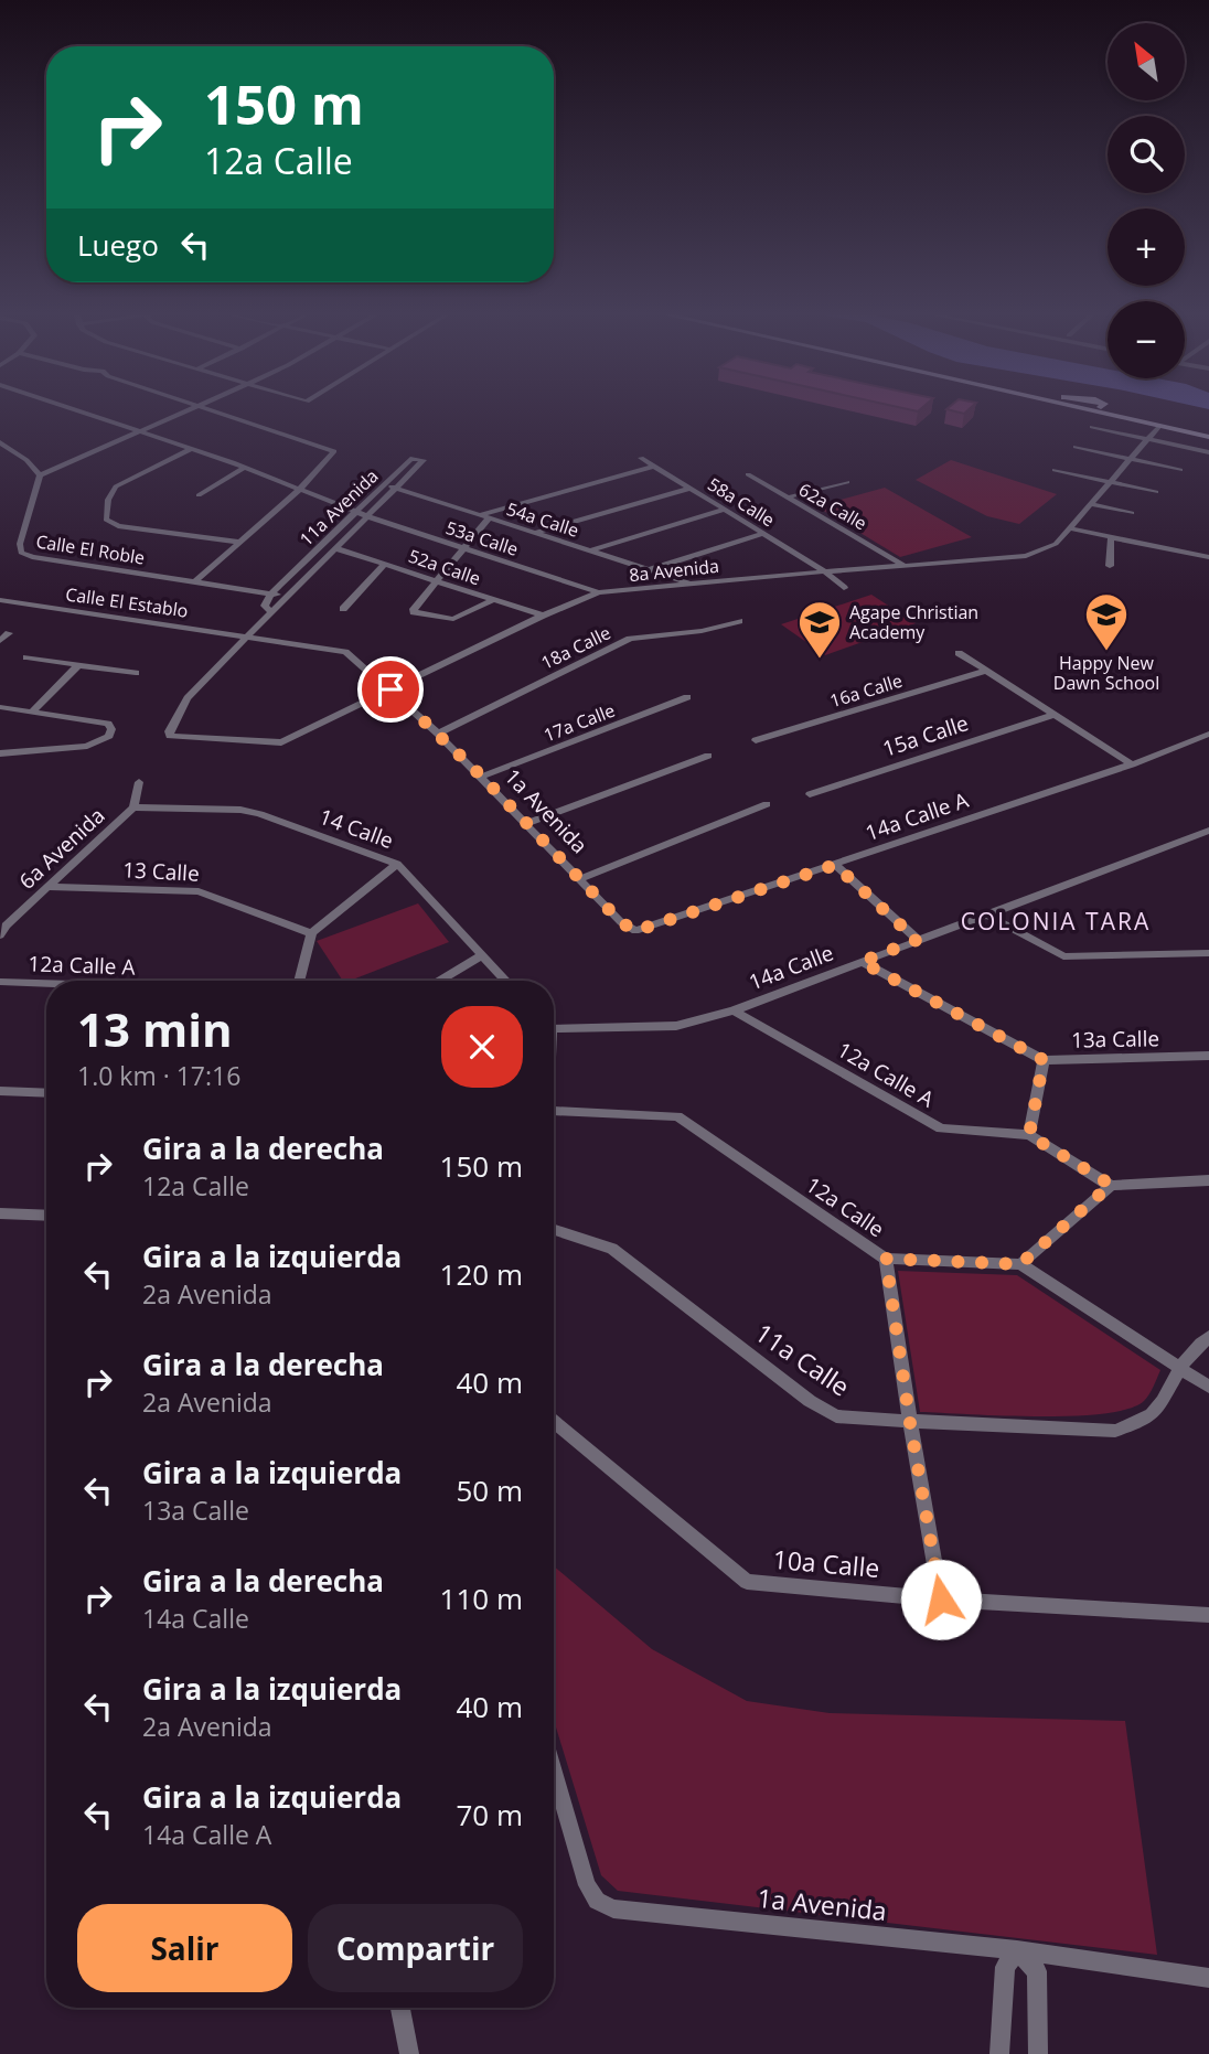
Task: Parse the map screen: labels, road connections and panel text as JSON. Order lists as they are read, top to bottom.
{
  "streets": {
    "street": [
      "58a Calle",
      "62a Calle",
      "11a Avenida",
      "54a Calle",
      "53a Calle",
      "Calle El Roble",
      "52a Calle",
      "8a Avenida",
      "Calle El Establo",
      "18a Calle",
      "16a Calle",
      "17a Calle",
      "15a Calle",
      "1a Avenida",
      "14a Calle A",
      "14 Calle",
      "6a Avenida",
      "13 Calle",
      "12a Calle A",
      "14a Calle",
      "13a Calle",
      "12a Calle",
      "11a Calle",
      "10a Calle"
    ]
  },
  "crossings": [
    ["58a Calle", "8a Avenida"],
    ["62a Calle", "8a Avenida"],
    ["11a Avenida", "54a Calle"],
    ["11a Avenida", "53a Calle"],
    ["11a Avenida", "Calle El Roble"],
    ["11a Avenida", "52a Calle"],
    ["11a Avenida", "8a Avenida"],
    ["11a Avenida", "Calle El Establo"],
    ["54a Calle", "8a Avenida"],
    ["53a Calle", "8a Avenida"],
    ["52a Calle", "8a Avenida"],
    ["8a Avenida", "Calle El Establo"],
    ["8a Avenida", "1a Avenida"],
    ["Calle El Establo", "1a Avenida"],
    ["18a Calle", "1a Avenida"],
    ["17a Calle", "1a Avenida"],
    ["1a Avenida", "14a Calle A"],
    ["14 Calle", "6a Avenida"],
    ["6a Avenida", "13 Calle"],
    ["12a Calle A", "14a Calle"],
    ["14a Calle", "13a Calle"]
  ],
  "districts": ["COLONIA TARA"],
  "places": {
    "school or university": ["Happy New Dawn School", "Agape Christian Academy"]
  },
  "north": "top left",
  "page": {
    "map_buttons": ["+", "−"],
    "turn": ["150 m", "12a Calle"],
    "then": "Luego",
    "heading": ["13 min", "1.0 km · 17:16"],
    "list": [
      {
        "name": "Gira a la derecha",
        "note": "12a Calle",
        "value": "150 m"
      },
      {
        "name": "Gira a la izquierda",
        "note": "2a Avenida",
        "value": "120 m"
      },
      {
        "name": "Gira a la derecha",
        "note": "2a Avenida",
        "value": "40 m"
      },
      {
        "name": "Gira a la izquierda",
        "note": "13a Calle",
        "value": "50 m"
      },
      {
        "name": "Gira a la derecha",
        "note": "14a Calle",
        "value": "110 m"
      },
      {
        "name": "Gira a la izquierda",
        "note": "2a Avenida",
        "value": "40 m"
      },
      {
        "name": "Gira a la izquierda",
        "note": "14a Calle A",
        "value": "70 m"
      }
    ],
    "buttons": ["Salir", "Compartir"]
  }
}
